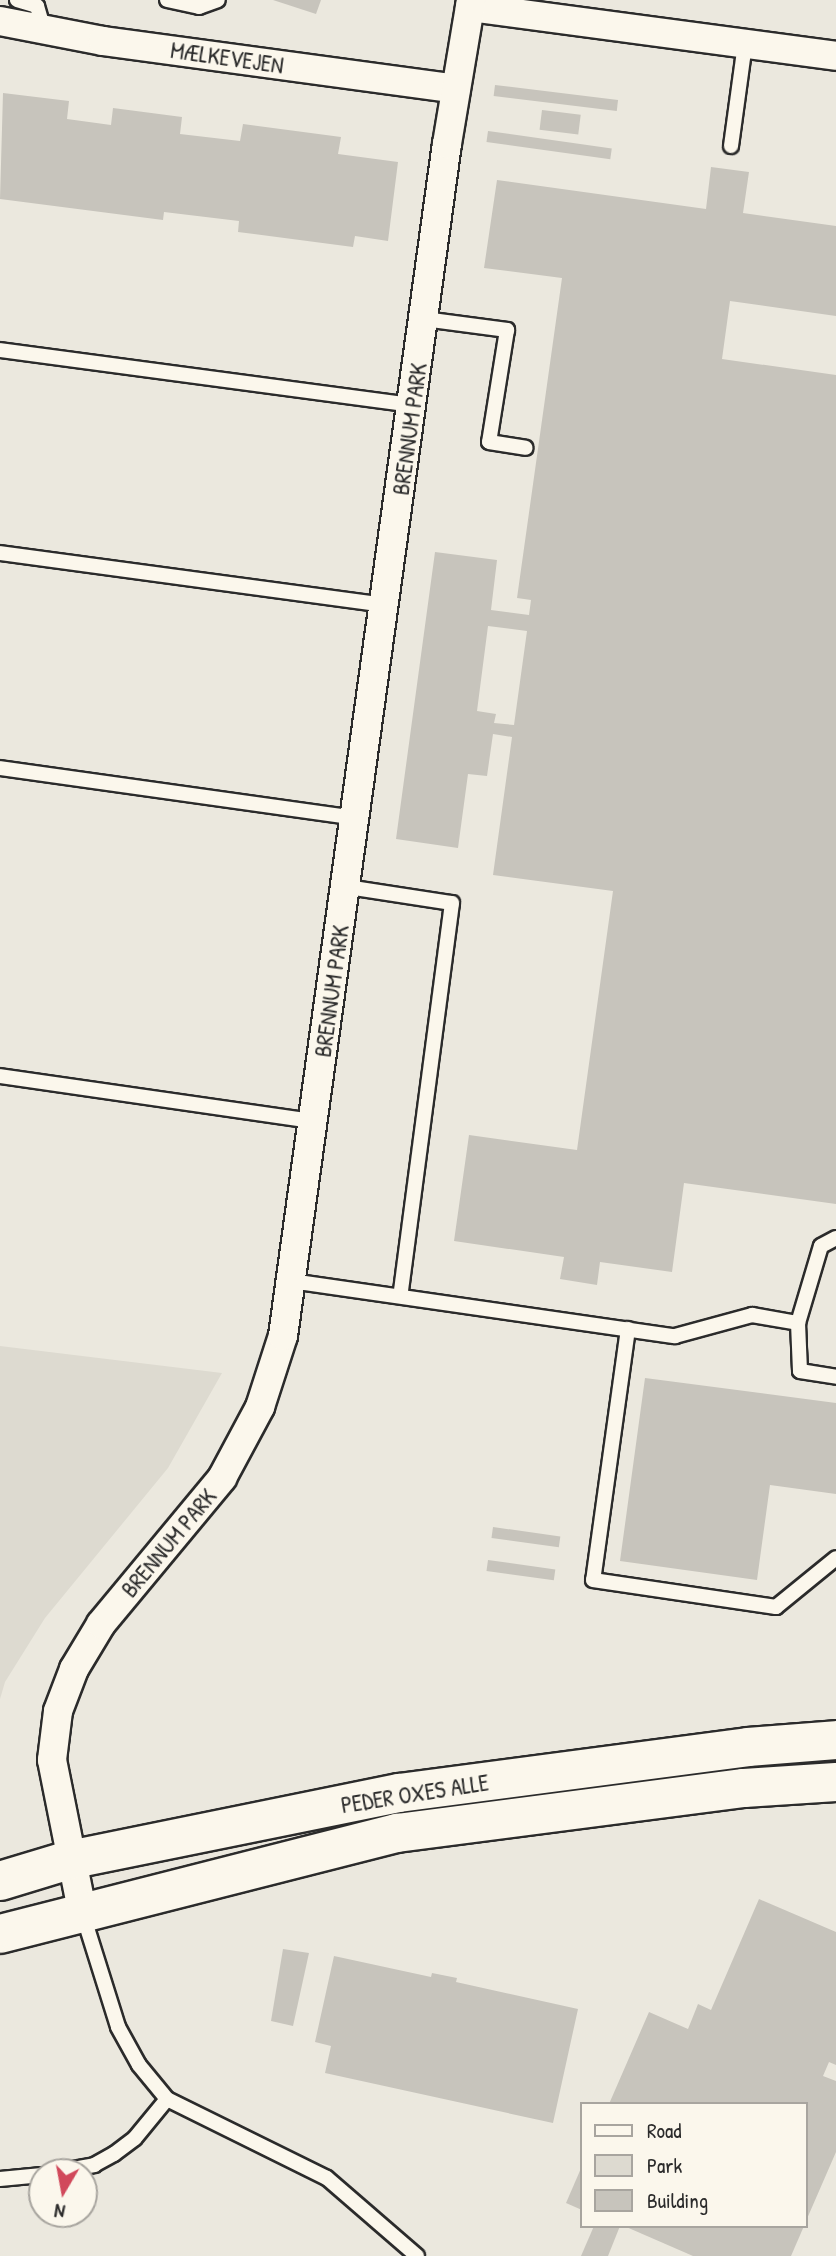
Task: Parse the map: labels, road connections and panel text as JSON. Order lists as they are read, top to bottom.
{
  "streets": {
    "street": ["MÆLKEVEJEN", "BRENNUM PARK", "PEDER OXES ALLE"]
  },
  "crossings": [
    ["MÆLKEVEJEN", "BRENNUM PARK"],
    ["BRENNUM PARK", "PEDER OXES ALLE"]
  ],
  "legend": ["Road", "Park", "Building"],
  "north": "bottom"
}
